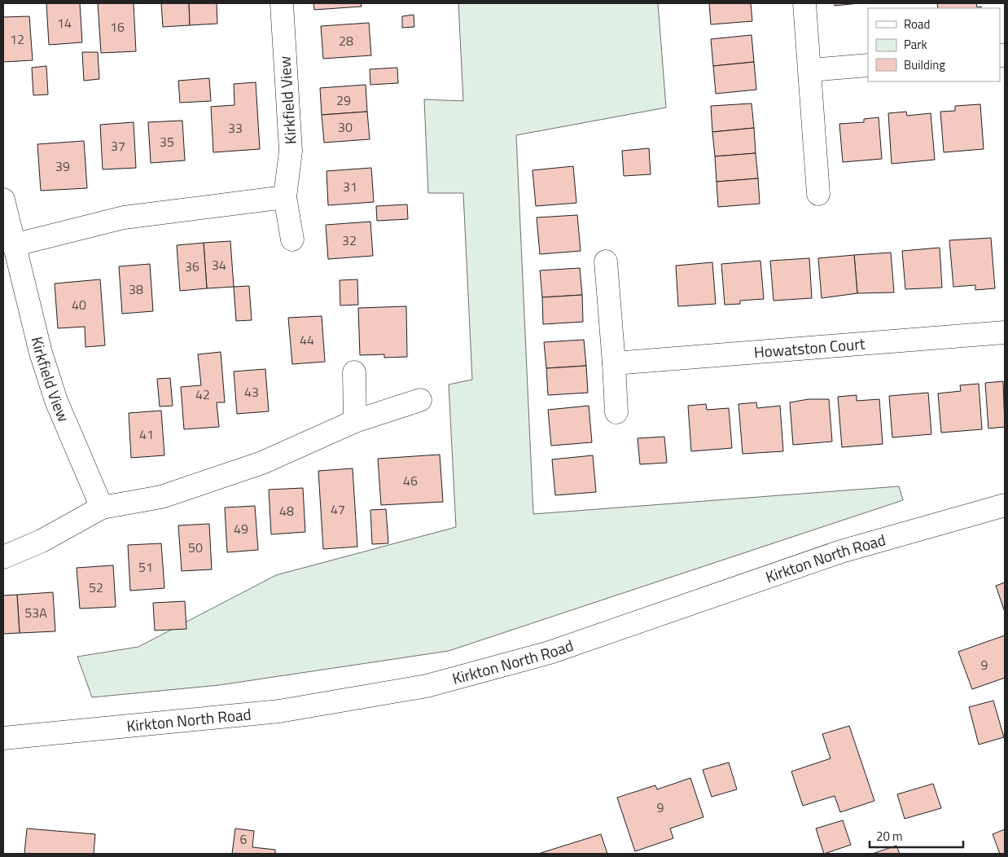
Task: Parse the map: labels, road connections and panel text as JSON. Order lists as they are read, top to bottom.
{
  "streets": {
    "street": ["Kirkfield View", "Howatston Court", "Kirkton North Road"]
  },
  "house_numbers": [
    "14",
    "16",
    "12",
    "28",
    "29",
    "30",
    "33",
    "35",
    "37",
    "39",
    "31",
    "32",
    "34",
    "36",
    "38",
    "40",
    "44",
    "43",
    "42",
    "41",
    "46",
    "47",
    "48",
    "49",
    "50",
    "51",
    "52",
    "53A",
    "9",
    "9",
    "6"
  ],
  "legend": ["Road", "Park", "Building"],
  "scale_bar": "20 m"
}
